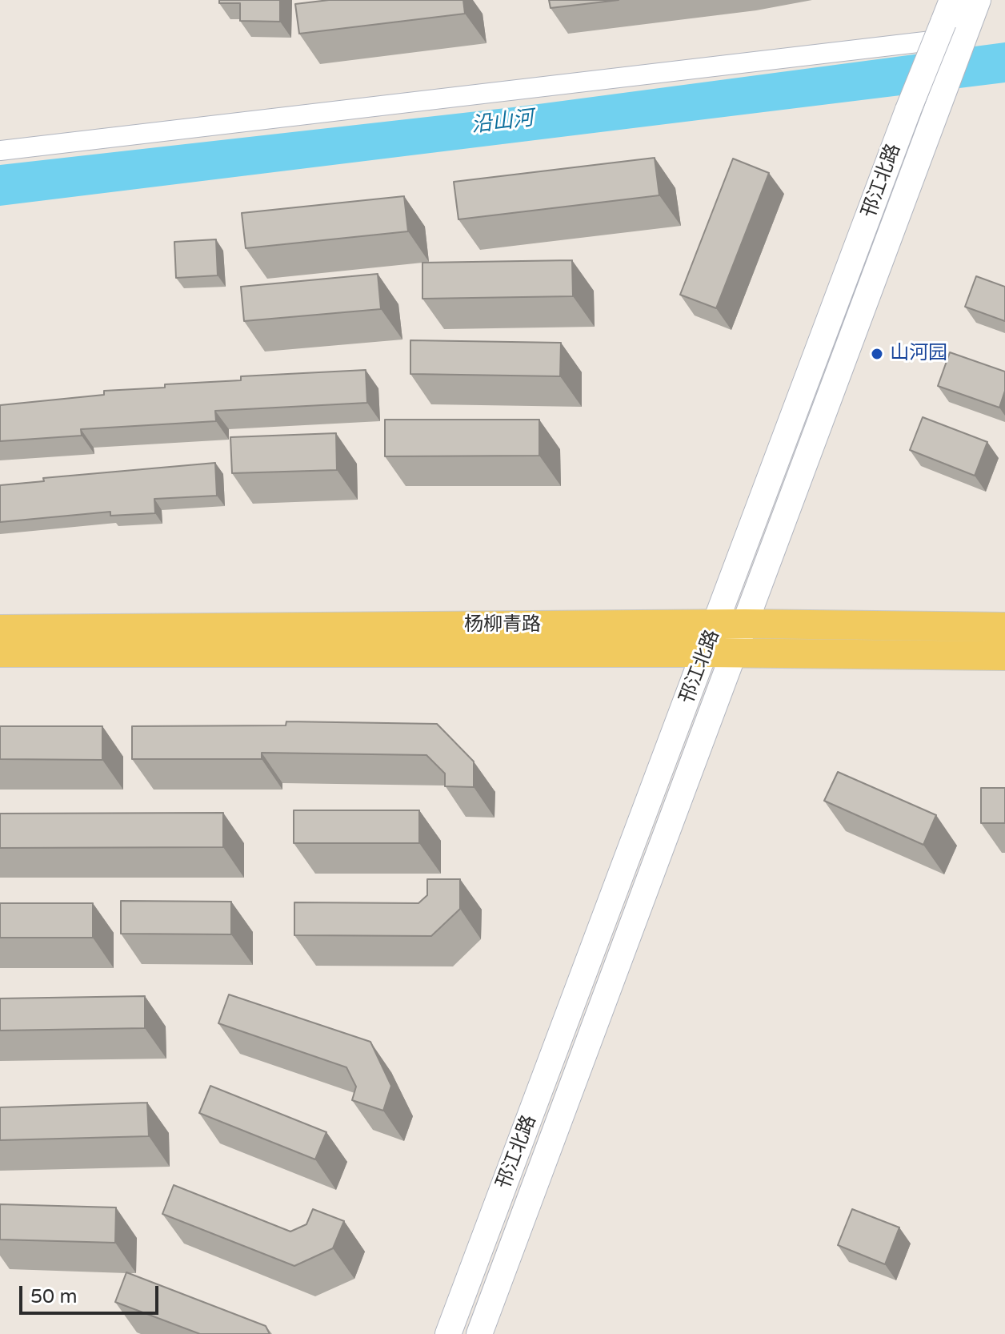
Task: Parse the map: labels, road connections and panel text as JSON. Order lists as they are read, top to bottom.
{
  "streets": {
    "main road": ["邗江北路", "杨柳青路"]
  },
  "crossings": [
    ["邗江北路", "杨柳青路"]
  ],
  "water": ["沿山河"],
  "places": ["山河园"],
  "scale_bar": "50 m"
}
